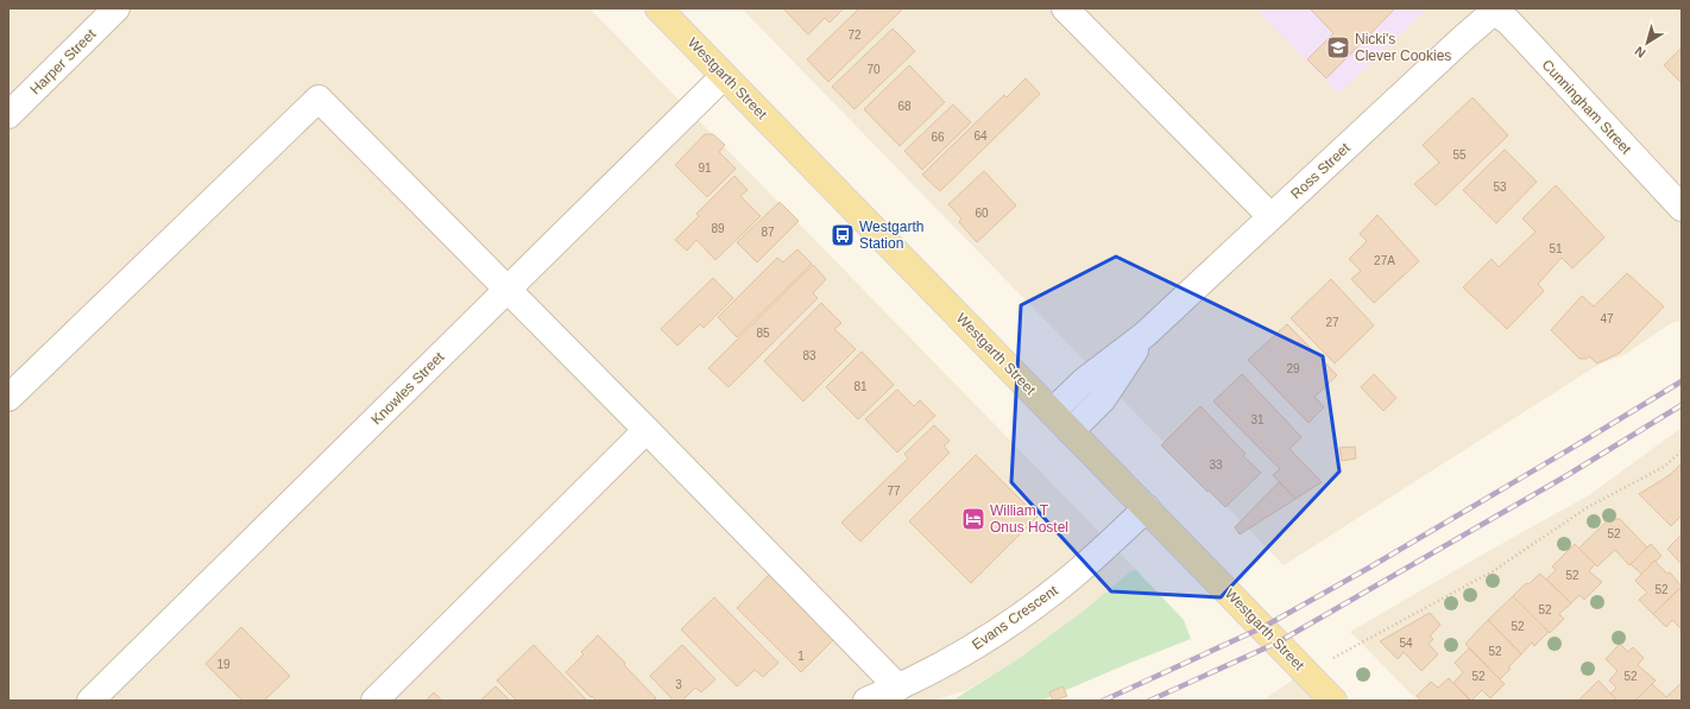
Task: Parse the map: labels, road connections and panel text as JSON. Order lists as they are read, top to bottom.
{
  "streets": {
    "main road": ["Westgarth Street"],
    "street": [
      "Harper Street",
      "Cunningham Street",
      "Ross Street",
      "Knowles Street",
      "Evans Crescent"
    ]
  },
  "crossings": [
    ["Westgarth Street", "Ross Street"],
    ["Westgarth Street", "Knowles Street"],
    ["Westgarth Street", "Evans Crescent"],
    ["Cunningham Street", "Ross Street"]
  ],
  "places": {
    "school or university": ["Nicki's Clever Cookies"],
    "bus stop": ["Westgarth Station"],
    "hotel": ["William T Onus Hostel"]
  },
  "house_numbers": [
    "72",
    "70",
    "68",
    "64",
    "66",
    "55",
    "91",
    "53",
    "60",
    "89",
    "87",
    "51",
    "27A",
    "47",
    "27",
    "85",
    "83",
    "29",
    "81",
    "31",
    "33",
    "77",
    "52",
    "52",
    "52",
    "52",
    "52",
    "54",
    "52",
    "1",
    "19",
    "52",
    "52",
    "3"
  ],
  "north": "bottom left"
}
